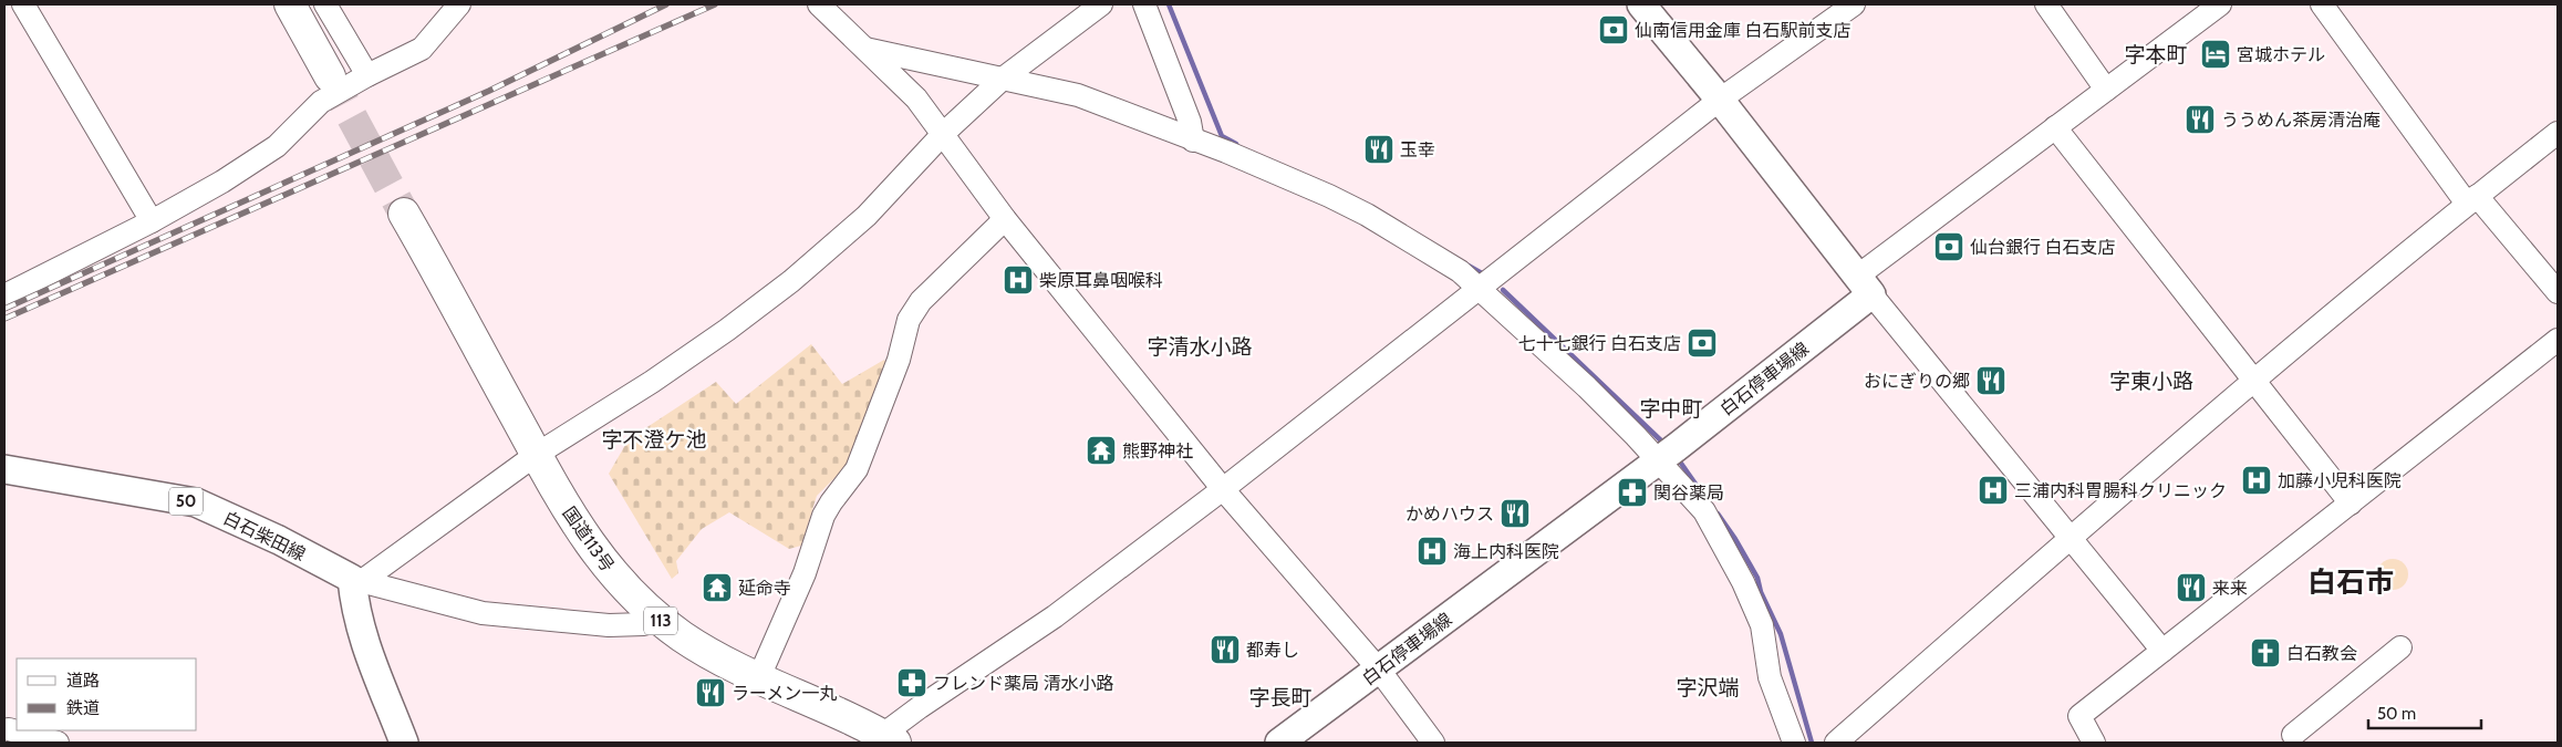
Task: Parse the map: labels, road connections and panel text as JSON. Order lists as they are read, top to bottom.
{
  "streets": {
    "highway": ["国道113号", "113"],
    "main road": ["白石停車場線", "50", "白石柴田線"]
  },
  "districts": [
    "字本町",
    "字清水小路",
    "字東小路",
    "字中町",
    "字不澄ケ池",
    "白石市",
    "字沢端",
    "字長町"
  ],
  "places": {
    "bank": ["仙南信用金庫 白石駅前支店", "仙台銀行 白石支店", "七十七銀行 白石支店"],
    "hotel": ["宮城ホテル"],
    "restaurant": [
      "ううめん茶房清治庵",
      "玉幸",
      "おにぎりの郷",
      "かめハウス",
      "来来",
      "都寿し",
      "ラーメン一丸"
    ],
    "hospital": [
      "柴原耳鼻咽喉科",
      "加藤小児科医院",
      "三浦内科胃腸科クリニック",
      "海上内科医院"
    ],
    "temple": ["熊野神社", "延命寺"],
    "pharmacy": ["関谷薬局", "フレンド薬局 清水小路"],
    "church": ["白石教会"]
  },
  "legend": ["道路", "鉄道"],
  "scale_bar": "50 m"
}
